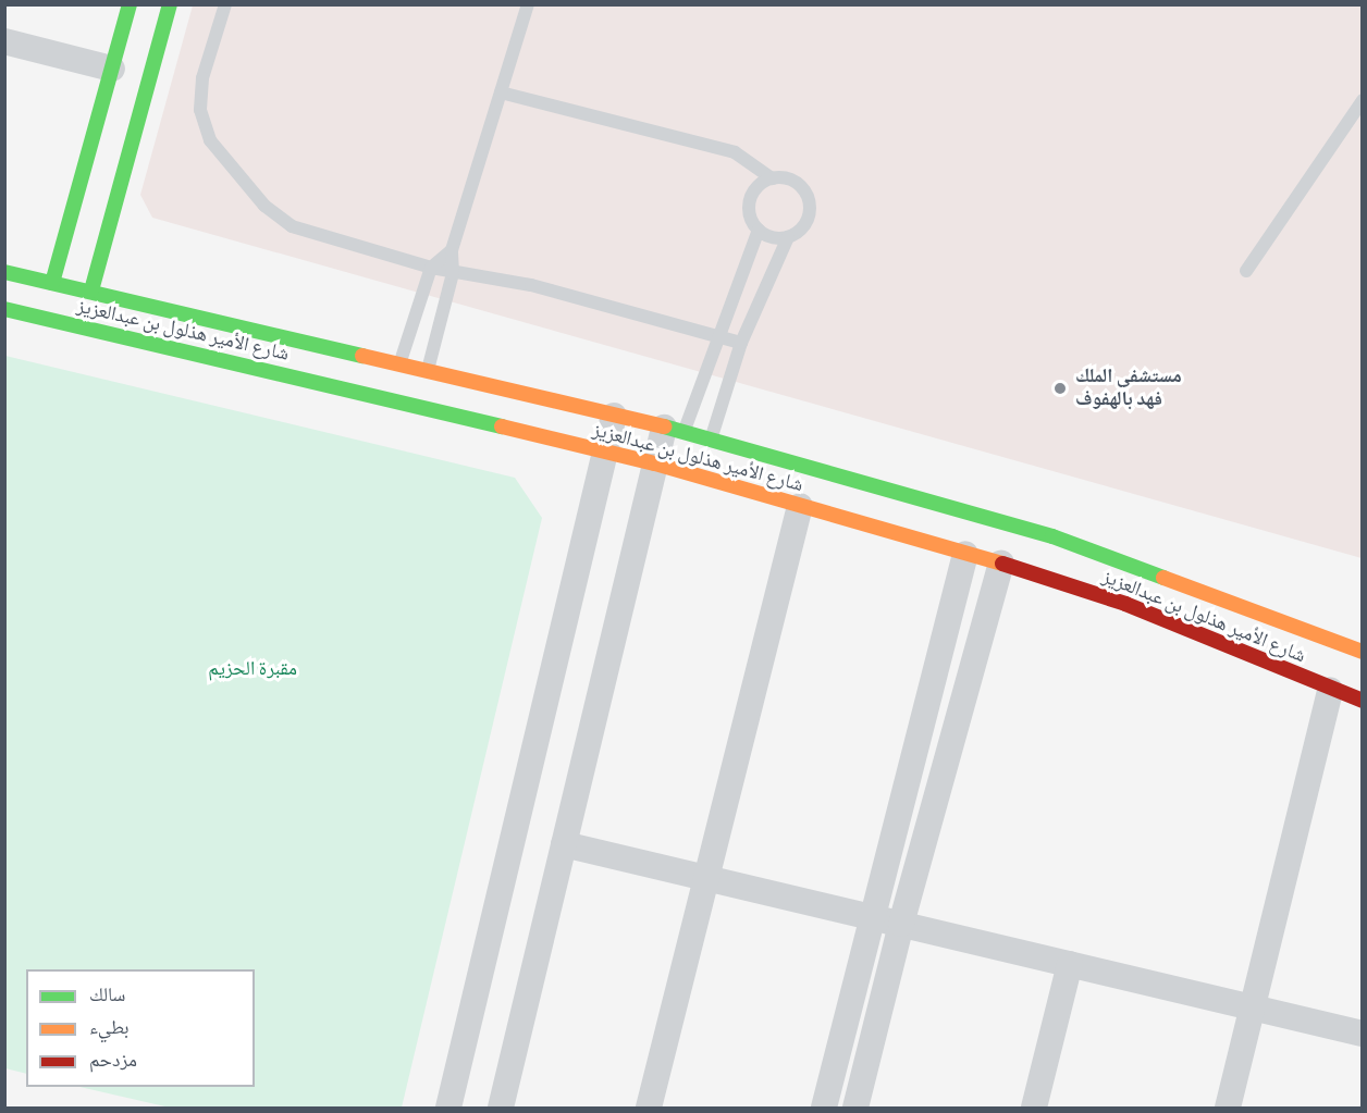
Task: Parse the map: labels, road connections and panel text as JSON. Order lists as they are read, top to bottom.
{
  "streets": {
    "street": ["شارع الأمير هذلول بن عبدالعزيز"]
  },
  "parks": ["مقبرة الحزيم"],
  "places": ["مستشفى الملك فهد بالهفوف"],
  "legend": ["سالك", "بطيء", "مزدحم"]
}
